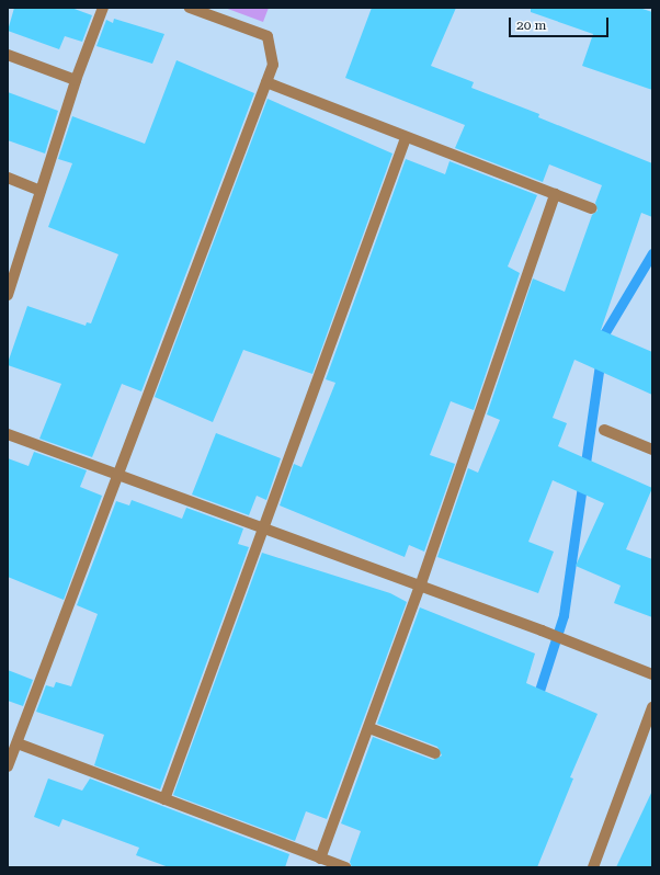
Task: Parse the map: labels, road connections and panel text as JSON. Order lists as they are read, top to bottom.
{
  "scale_bar": "20 m"
}
